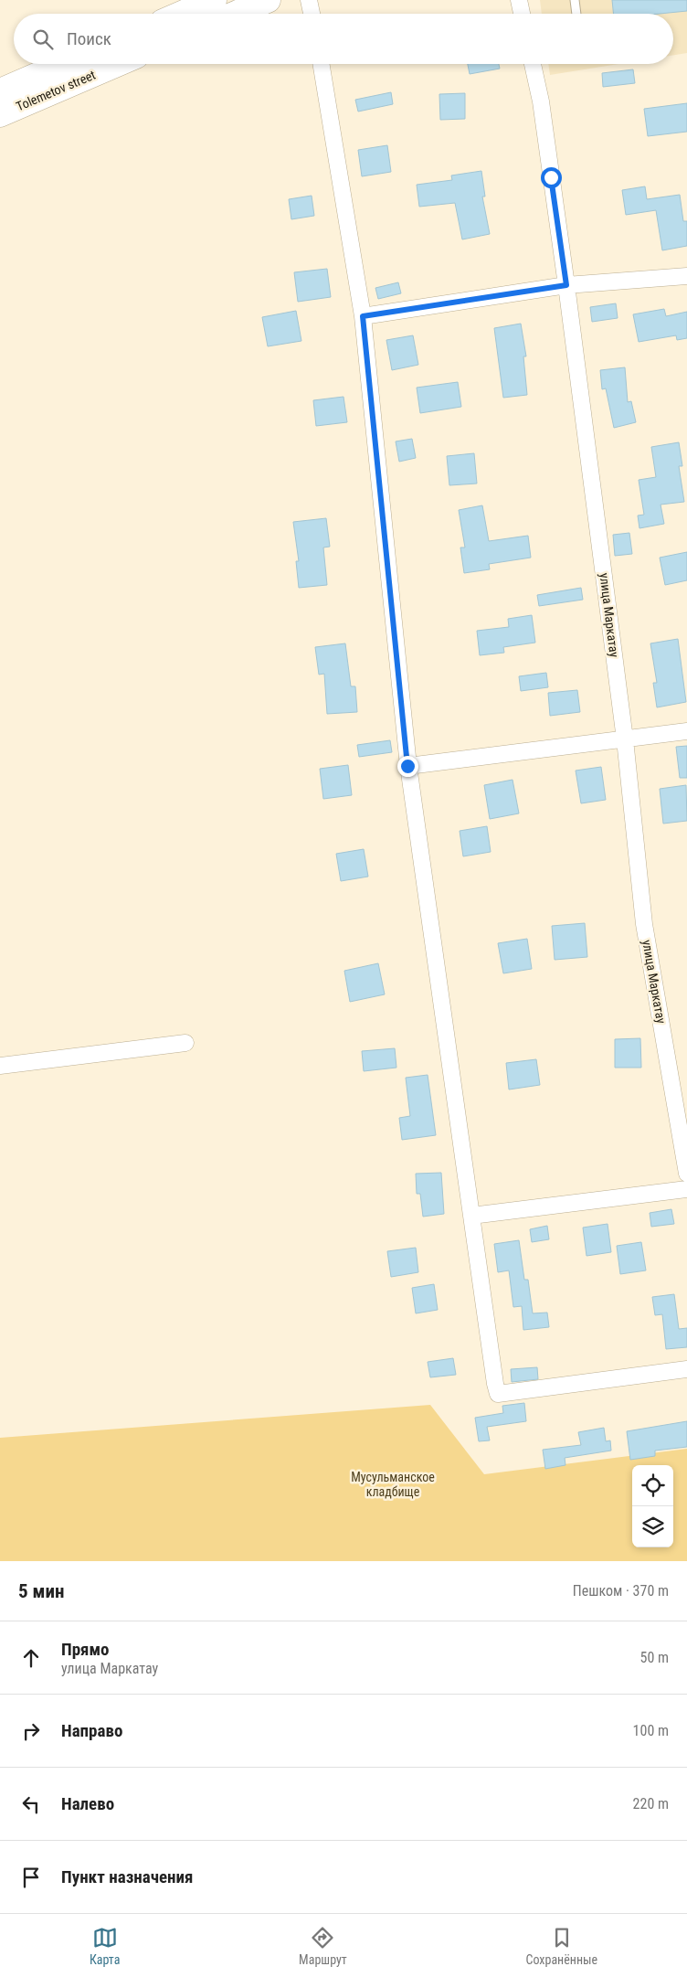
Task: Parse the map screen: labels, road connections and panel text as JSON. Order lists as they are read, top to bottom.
{
  "streets": {
    "main road": ["Tolemetov street"],
    "street": ["улица Маркатау"]
  },
  "parks": ["Мусульманское кладбище"],
  "page": {
    "search": "Поиск",
    "heading": ["5 мин", "Пешком · 370 m"],
    "list": [
      ["Прямо", "улица Маркатау", "50 m"],
      ["Направо", "100 m"],
      ["Налево", "220 m"],
      "Пункт назначения"
    ],
    "nav": ["Карта", "Маршрут", "Сохранённые"]
  }
}
